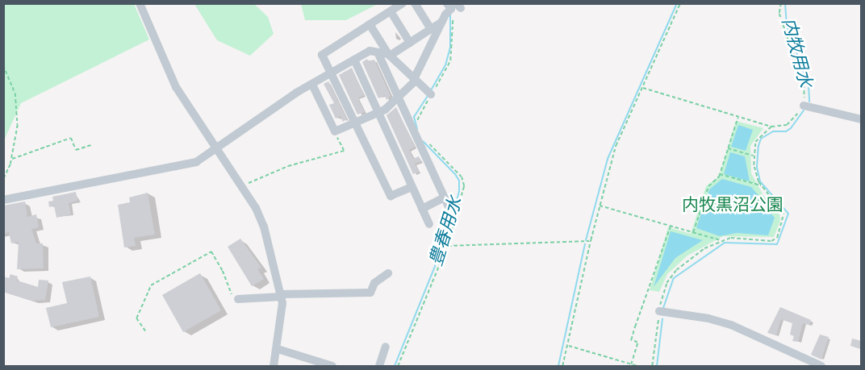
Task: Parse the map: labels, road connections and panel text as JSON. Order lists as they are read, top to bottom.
{
  "water": ["内牧用水", "豊春用水"],
  "parks": ["内牧黒沼公園"]
}
